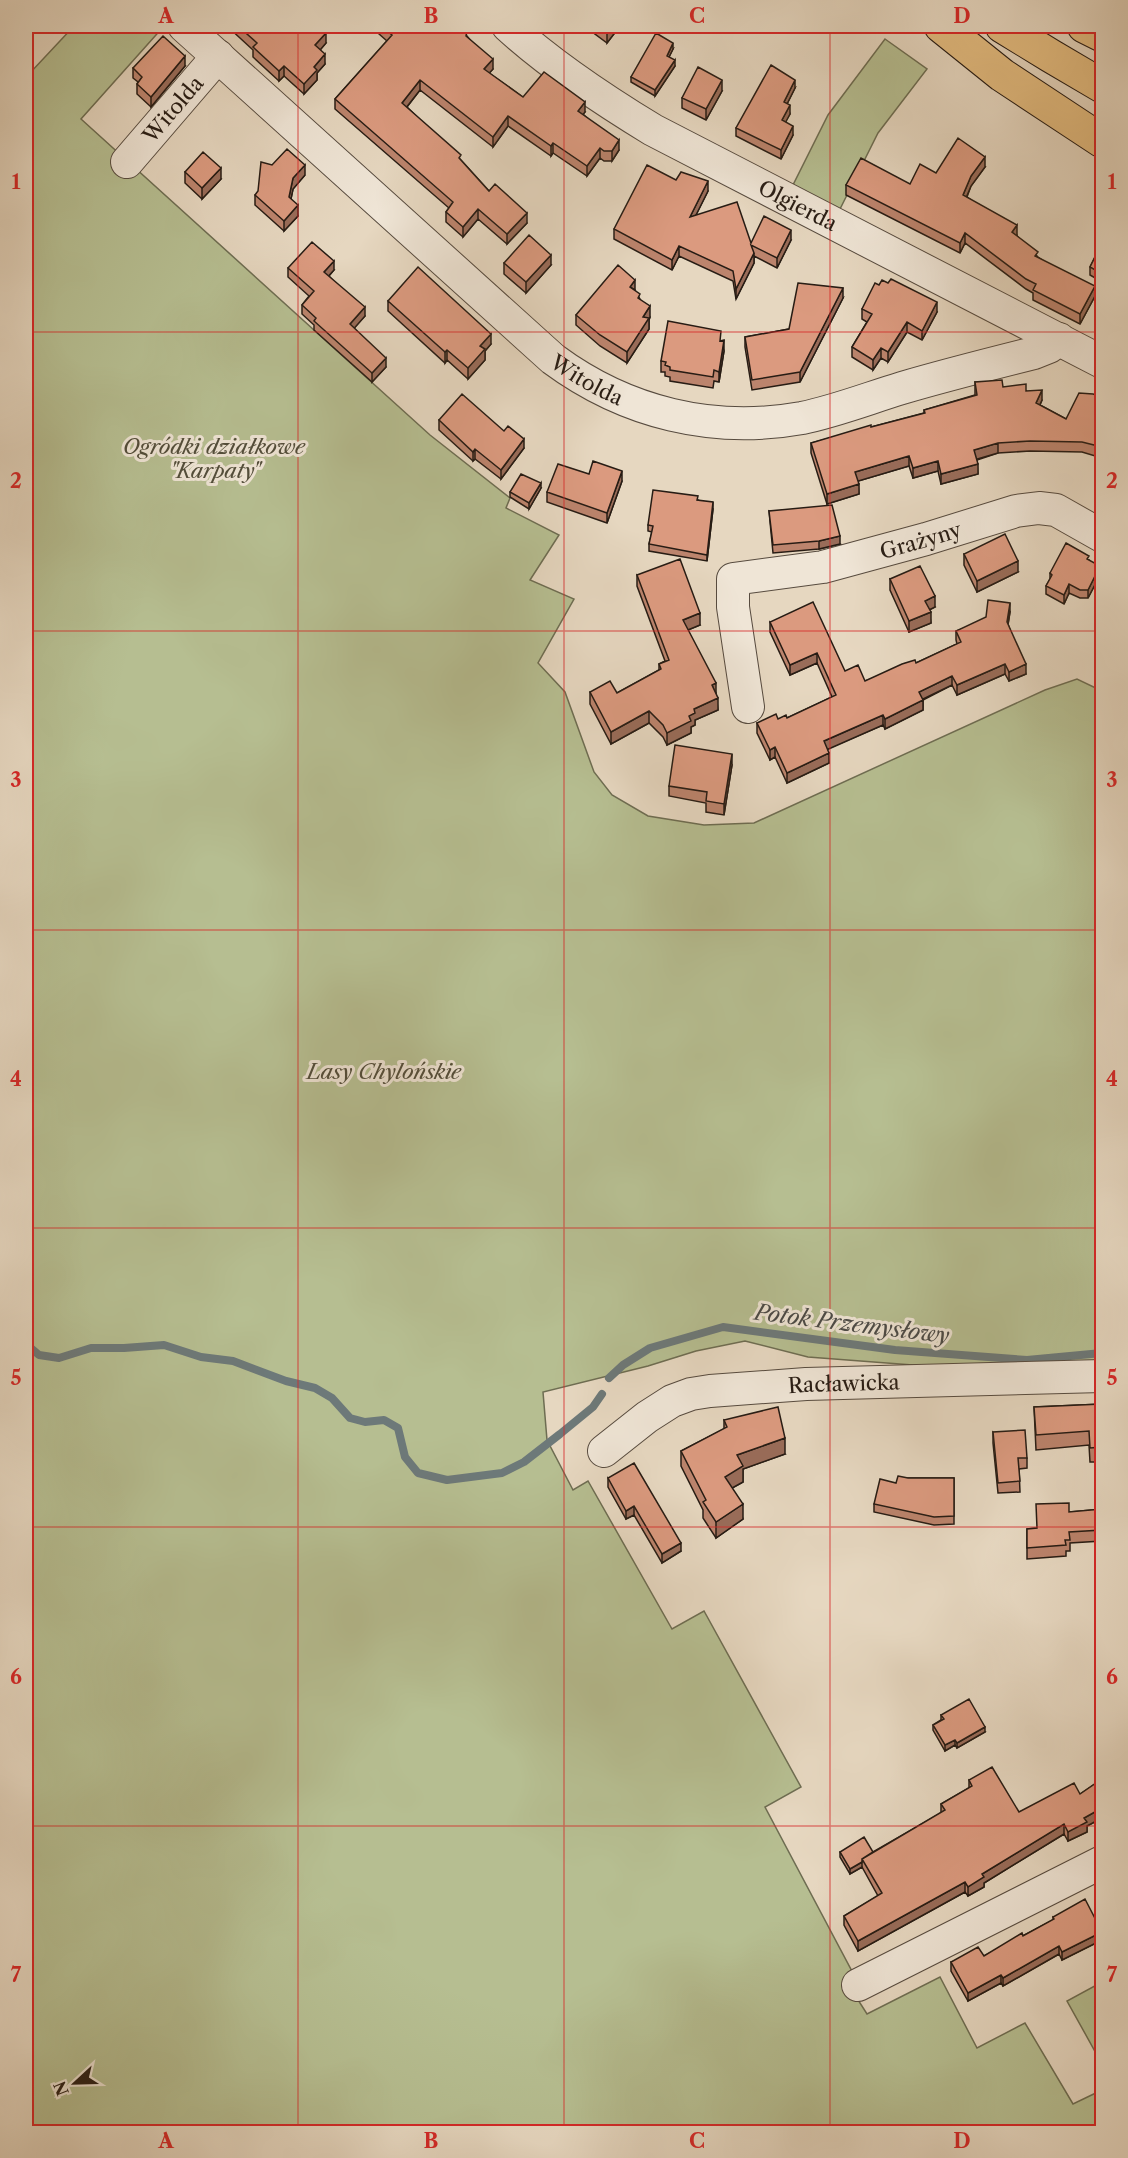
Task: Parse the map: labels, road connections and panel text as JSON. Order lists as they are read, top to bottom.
{
  "streets": {
    "street": [
      "Witolda",
      "Olgierda",
      "Grażyny",
      "Racławicka"
    ]
  },
  "crossings": [
    ["Witolda", "Olgierda"]
  ],
  "water": ["Potok Przemysłowy"],
  "parks": ["Ogródki działkowe \"Karpaty\"", "Lasy Chylońskie"],
  "north": "left",
  "grid": {
    "columns": [
      "A",
      "B",
      "C",
      "D"
    ],
    "rows": [
      "1",
      "2",
      "3",
      "4",
      "5",
      "6",
      "7"
    ]
  }
}
